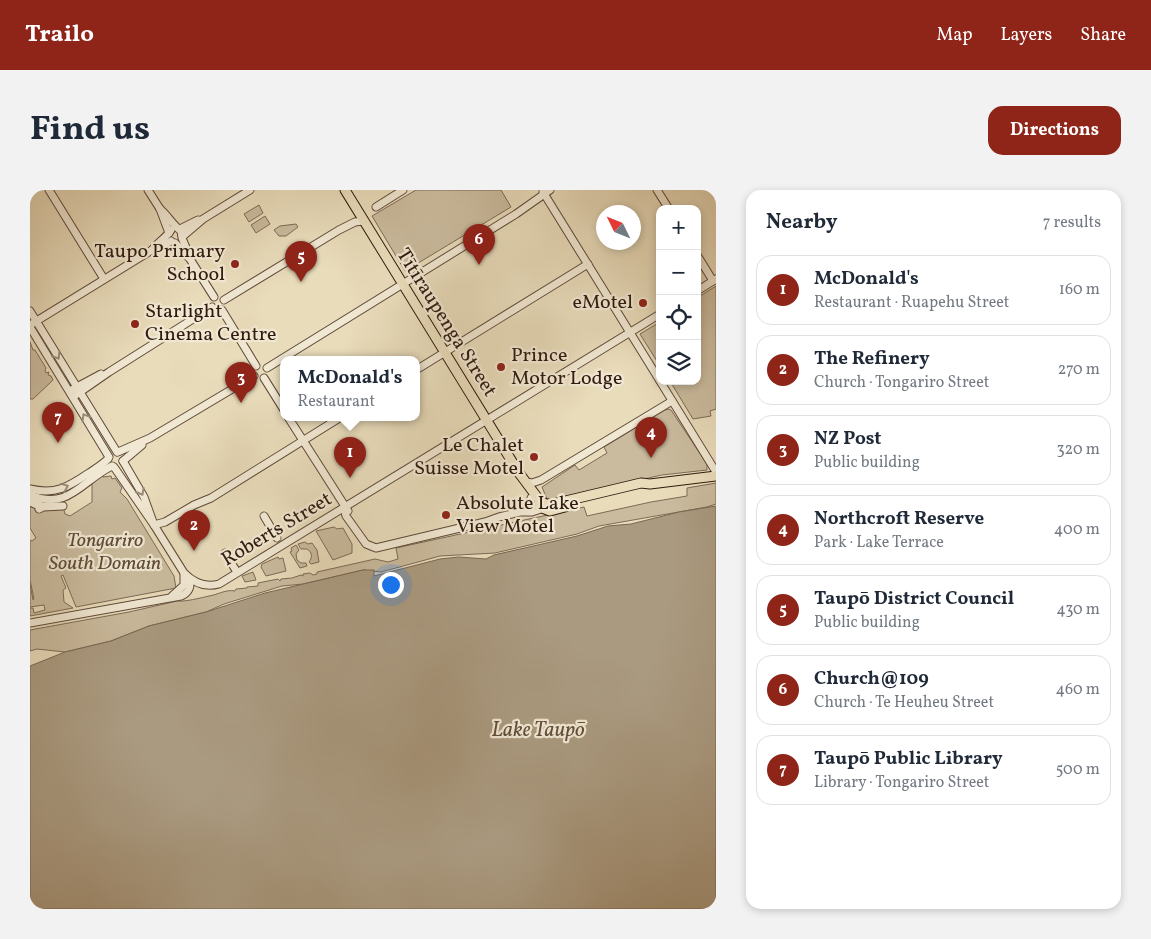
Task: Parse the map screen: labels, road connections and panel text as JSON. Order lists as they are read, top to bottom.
{
  "streets": {
    "main road": ["Tītīraupenga Street"],
    "street": ["Roberts Street"]
  },
  "crossings": [
    ["Tītīraupenga Street", "Roberts Street"]
  ],
  "water": ["Lake Taupō"],
  "parks": ["Tongariro South Domain"],
  "places": [
    "Taupo Primary School",
    "eMotel",
    "Starlight Cinema Centre",
    "Prince Motor Lodge",
    "Le Chalet Suisse Motel",
    "Absolute Lake View Motel"
  ],
  "north": "top left",
  "page": {
    "header": "Trailo",
    "nav": ["Map", "Layers", "Share"],
    "title": "Find us",
    "buttons": "Directions",
    "heading": ["Nearby", "7 results"],
    "map_buttons": ["+", "−"],
    "pins": [
      "6",
      "5",
      "3",
      "7",
      "4",
      "1",
      "2"
    ],
    "list": [
      {
        "mark": "1",
        "name": "McDonald's",
        "note": "Restaurant · Ruapehu Street",
        "value": "160 m"
      },
      {
        "mark": "2",
        "name": "The Refinery",
        "note": "Church · Tongariro Street",
        "value": "270 m"
      },
      {
        "mark": "3",
        "name": "NZ Post",
        "note": "Public building",
        "value": "320 m"
      },
      {
        "mark": "4",
        "name": "Northcroft Reserve",
        "note": "Park · Lake Terrace",
        "value": "400 m"
      },
      {
        "mark": "5",
        "name": "Taupō District Council",
        "note": "Public building",
        "value": "430 m"
      },
      {
        "mark": "6",
        "name": "Church@109",
        "note": "Church · Te Heuheu Street",
        "value": "460 m"
      },
      {
        "mark": "7",
        "name": "Taupō Public Library",
        "note": "Library · Tongariro Street",
        "value": "500 m"
      }
    ],
    "popup": ["McDonald's", "Restaurant"]
  }
}
